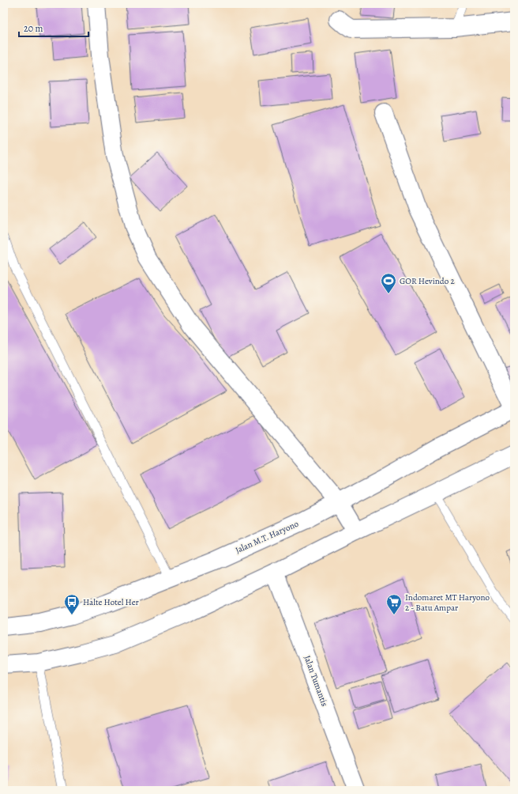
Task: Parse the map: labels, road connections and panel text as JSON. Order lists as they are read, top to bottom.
{
  "streets": {
    "main road": ["Jalan M.T. Haryono", "Jalan Tumantis"]
  },
  "places": {
    "sports": ["GOR Hevindo 2"],
    "bus stop": ["Halte Hotel Her"],
    "supermarket": ["Indomaret MT Haryono 2 - Batu Ampar"]
  },
  "scale_bar": "20 m"
}
